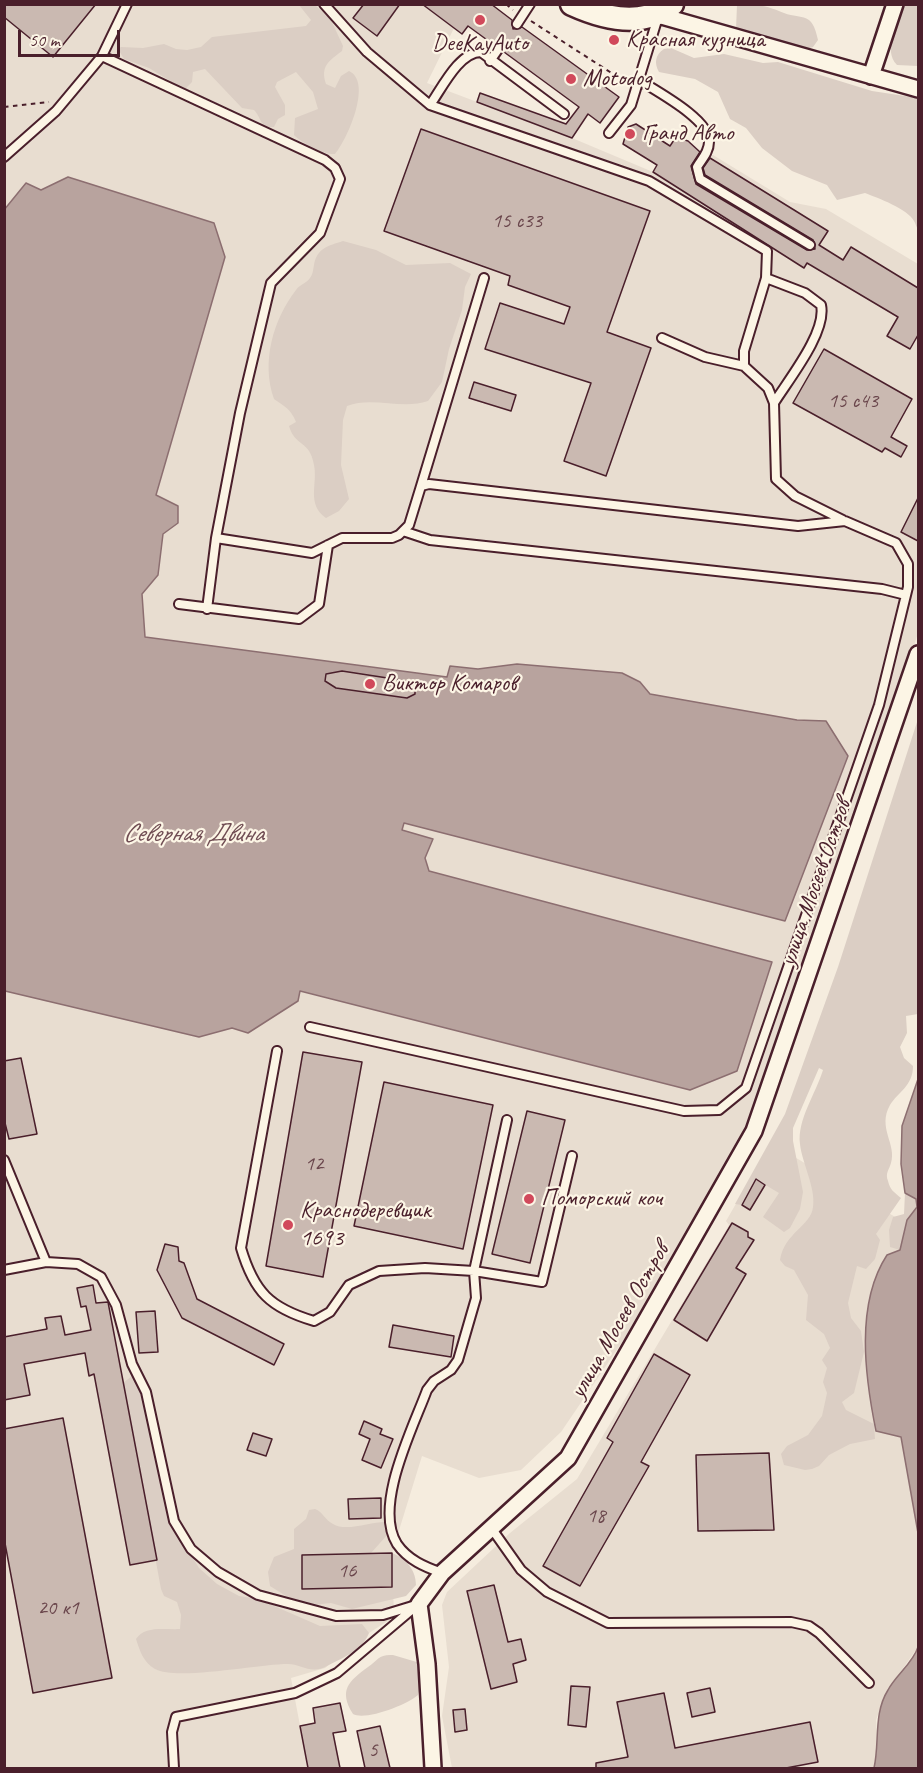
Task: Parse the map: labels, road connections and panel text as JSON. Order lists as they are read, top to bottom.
{
  "streets": {
    "street": ["улица Мосеев Остров"]
  },
  "water": ["Северная Двина"],
  "places": [
    "DeeKayAuto",
    "Красная кузница",
    "Motodog",
    "Гранд Авто",
    "Виктор Комаров",
    "Поморский коч",
    "Краснодеревщик 1693"
  ],
  "house_numbers": [
    "15 с33",
    "15 с43",
    "12",
    "18",
    "16",
    "20 к1",
    "5"
  ],
  "scale_bar": "50 m"
}
